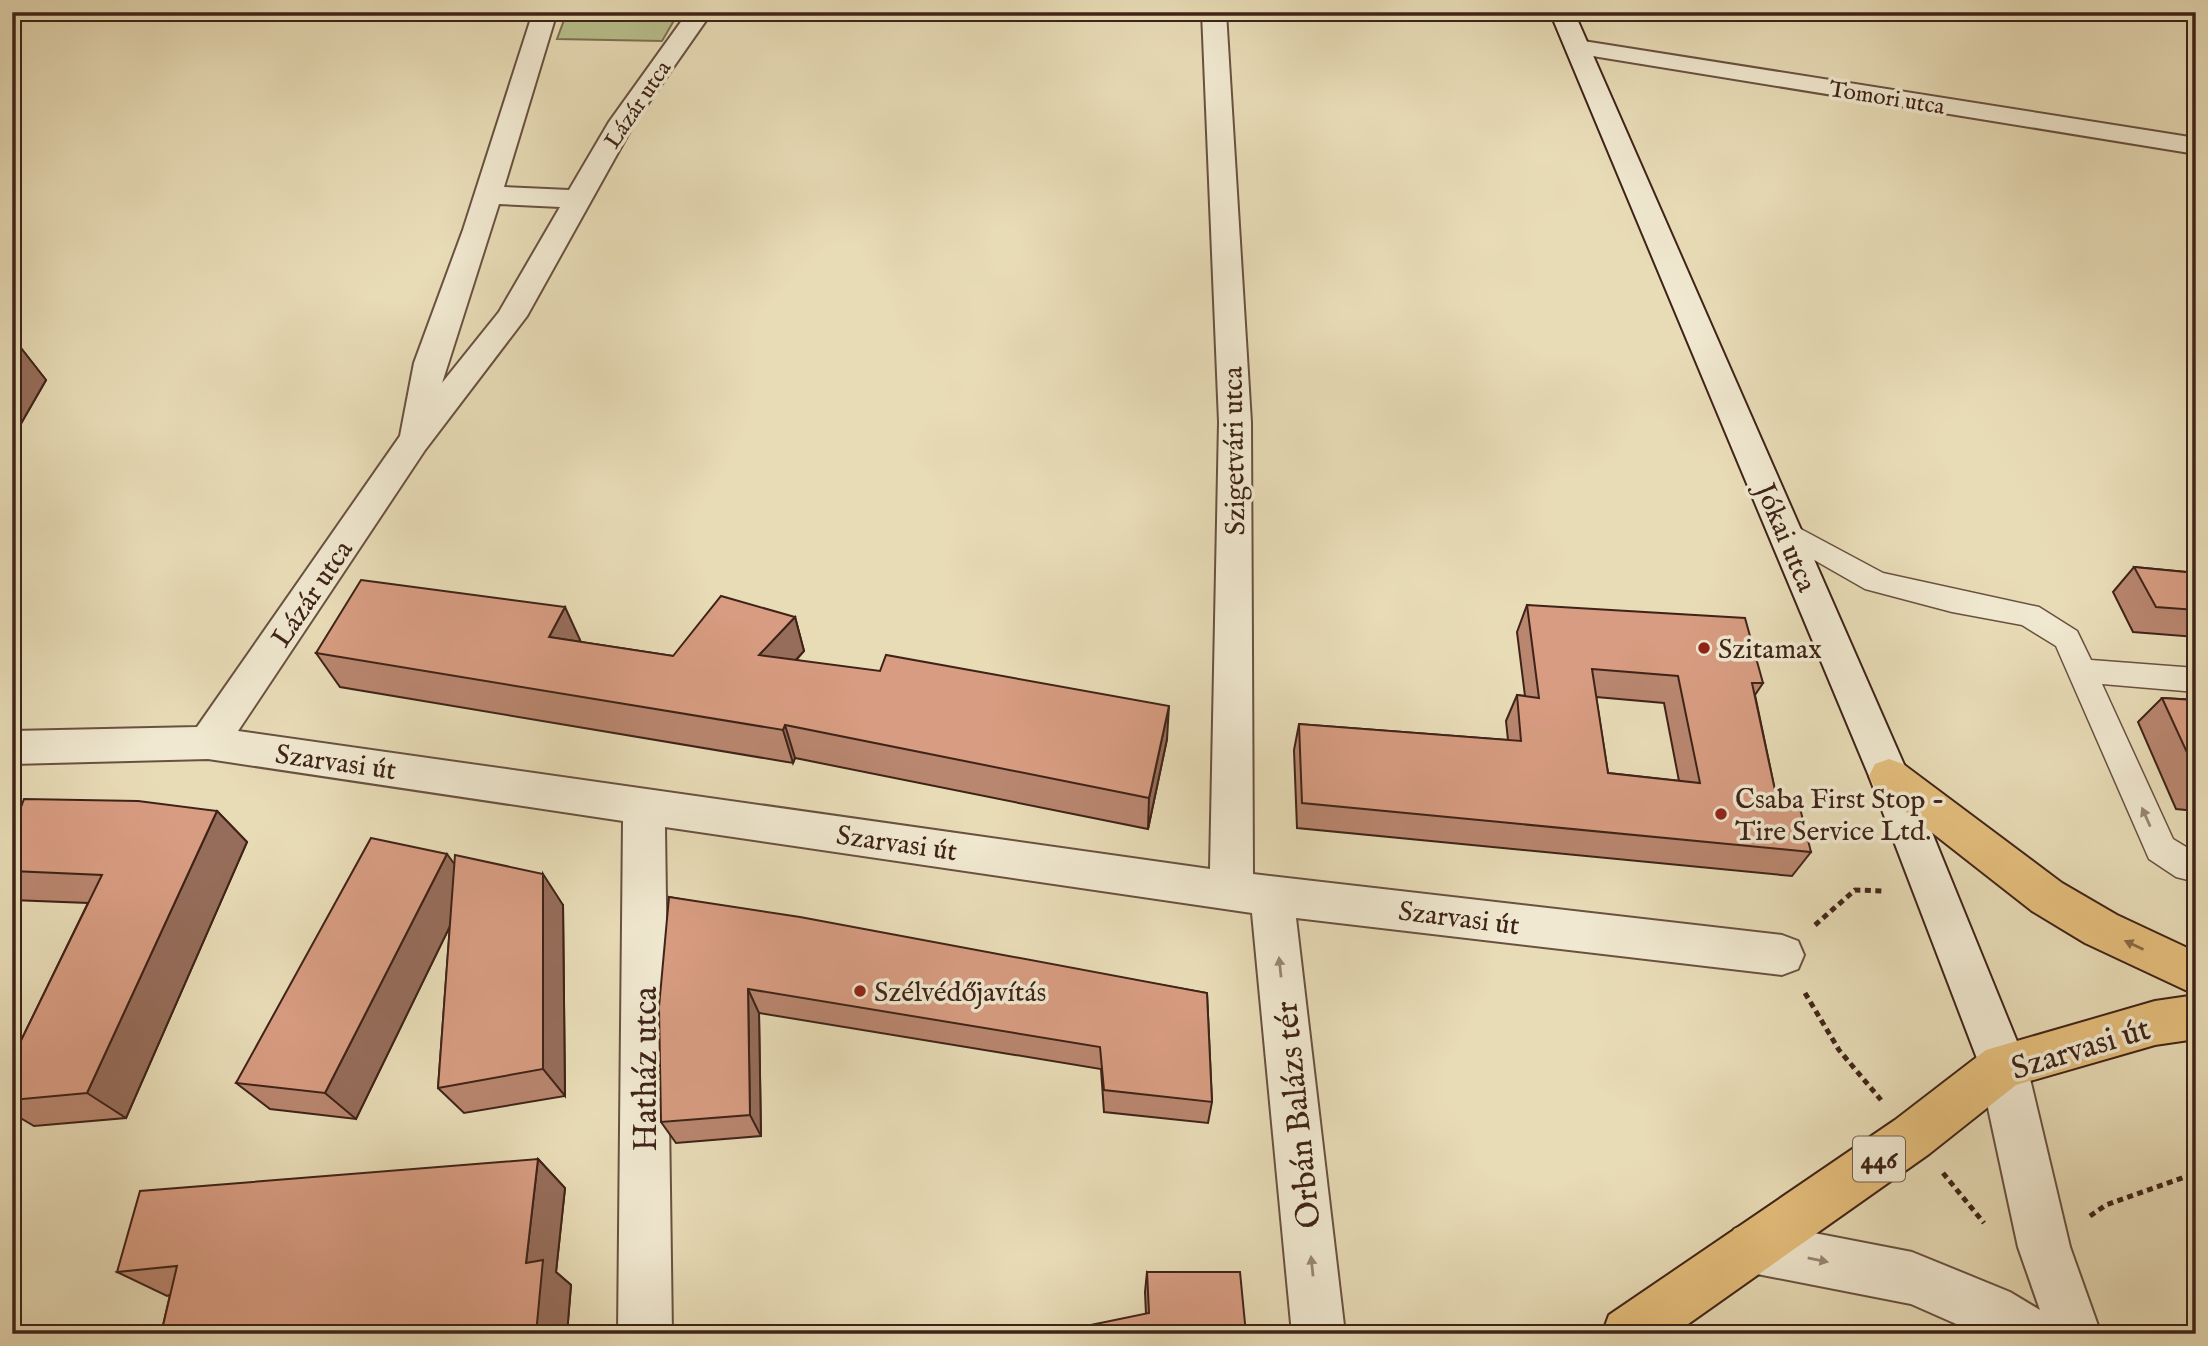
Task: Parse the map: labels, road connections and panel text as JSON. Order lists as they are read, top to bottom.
{
  "streets": {
    "main road": ["Szarvasi út", "446"],
    "street": [
      "Tomori utca",
      "Lázár utca",
      "Szigetvári utca",
      "Jókai utca",
      "Hatház utca",
      "Orbán Balázs tér"
    ]
  },
  "crossings": [
    ["Tomori utca", "Jókai utca"],
    ["Lázár utca", "Szarvasi út"],
    ["Szigetvári utca", "Szarvasi út"],
    ["Szigetvári utca", "Orbán Balázs tér"],
    ["Jókai utca", "Szarvasi út"],
    ["Szarvasi út", "Hatház utca"],
    ["Szarvasi út", "Orbán Balázs tér"]
  ],
  "one_way": ["Orbán Balázs tér"],
  "places": ["Szitamax", "Csaba First Stop - Tire Service Ltd.", "Szélvédőjavítás"]
}
